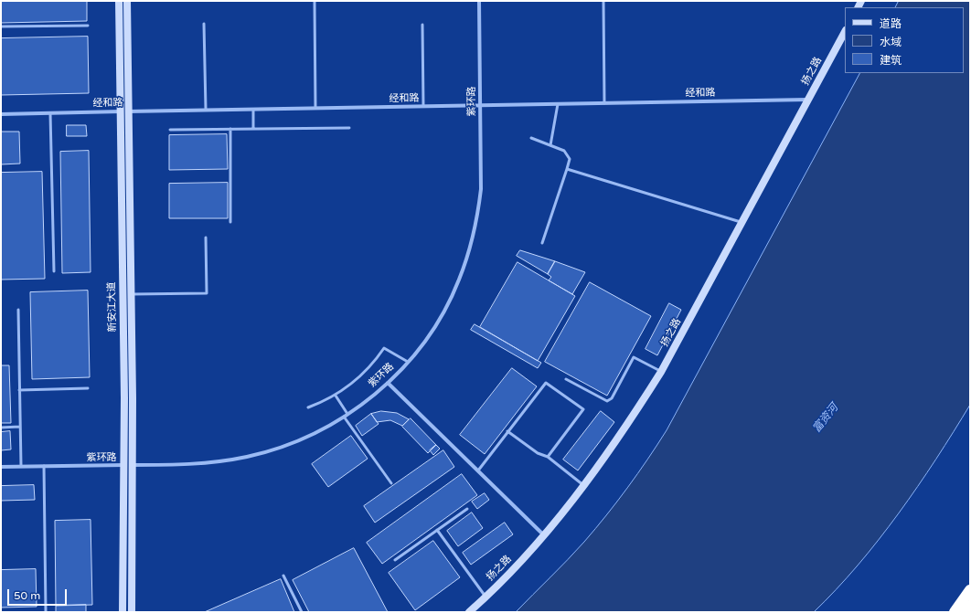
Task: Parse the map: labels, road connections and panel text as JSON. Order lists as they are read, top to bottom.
{
  "streets": {
    "main road": ["扬之路", "新安江大道"],
    "street": ["经和路", "紫环路"]
  },
  "crossings": [
    ["扬之路", "经和路"],
    ["经和路", "紫环路"],
    ["经和路", "新安江大道"],
    ["紫环路", "新安江大道"]
  ],
  "water": ["富资河"],
  "legend": ["道路", "水域", "建筑"],
  "scale_bar": "50 m"
}
